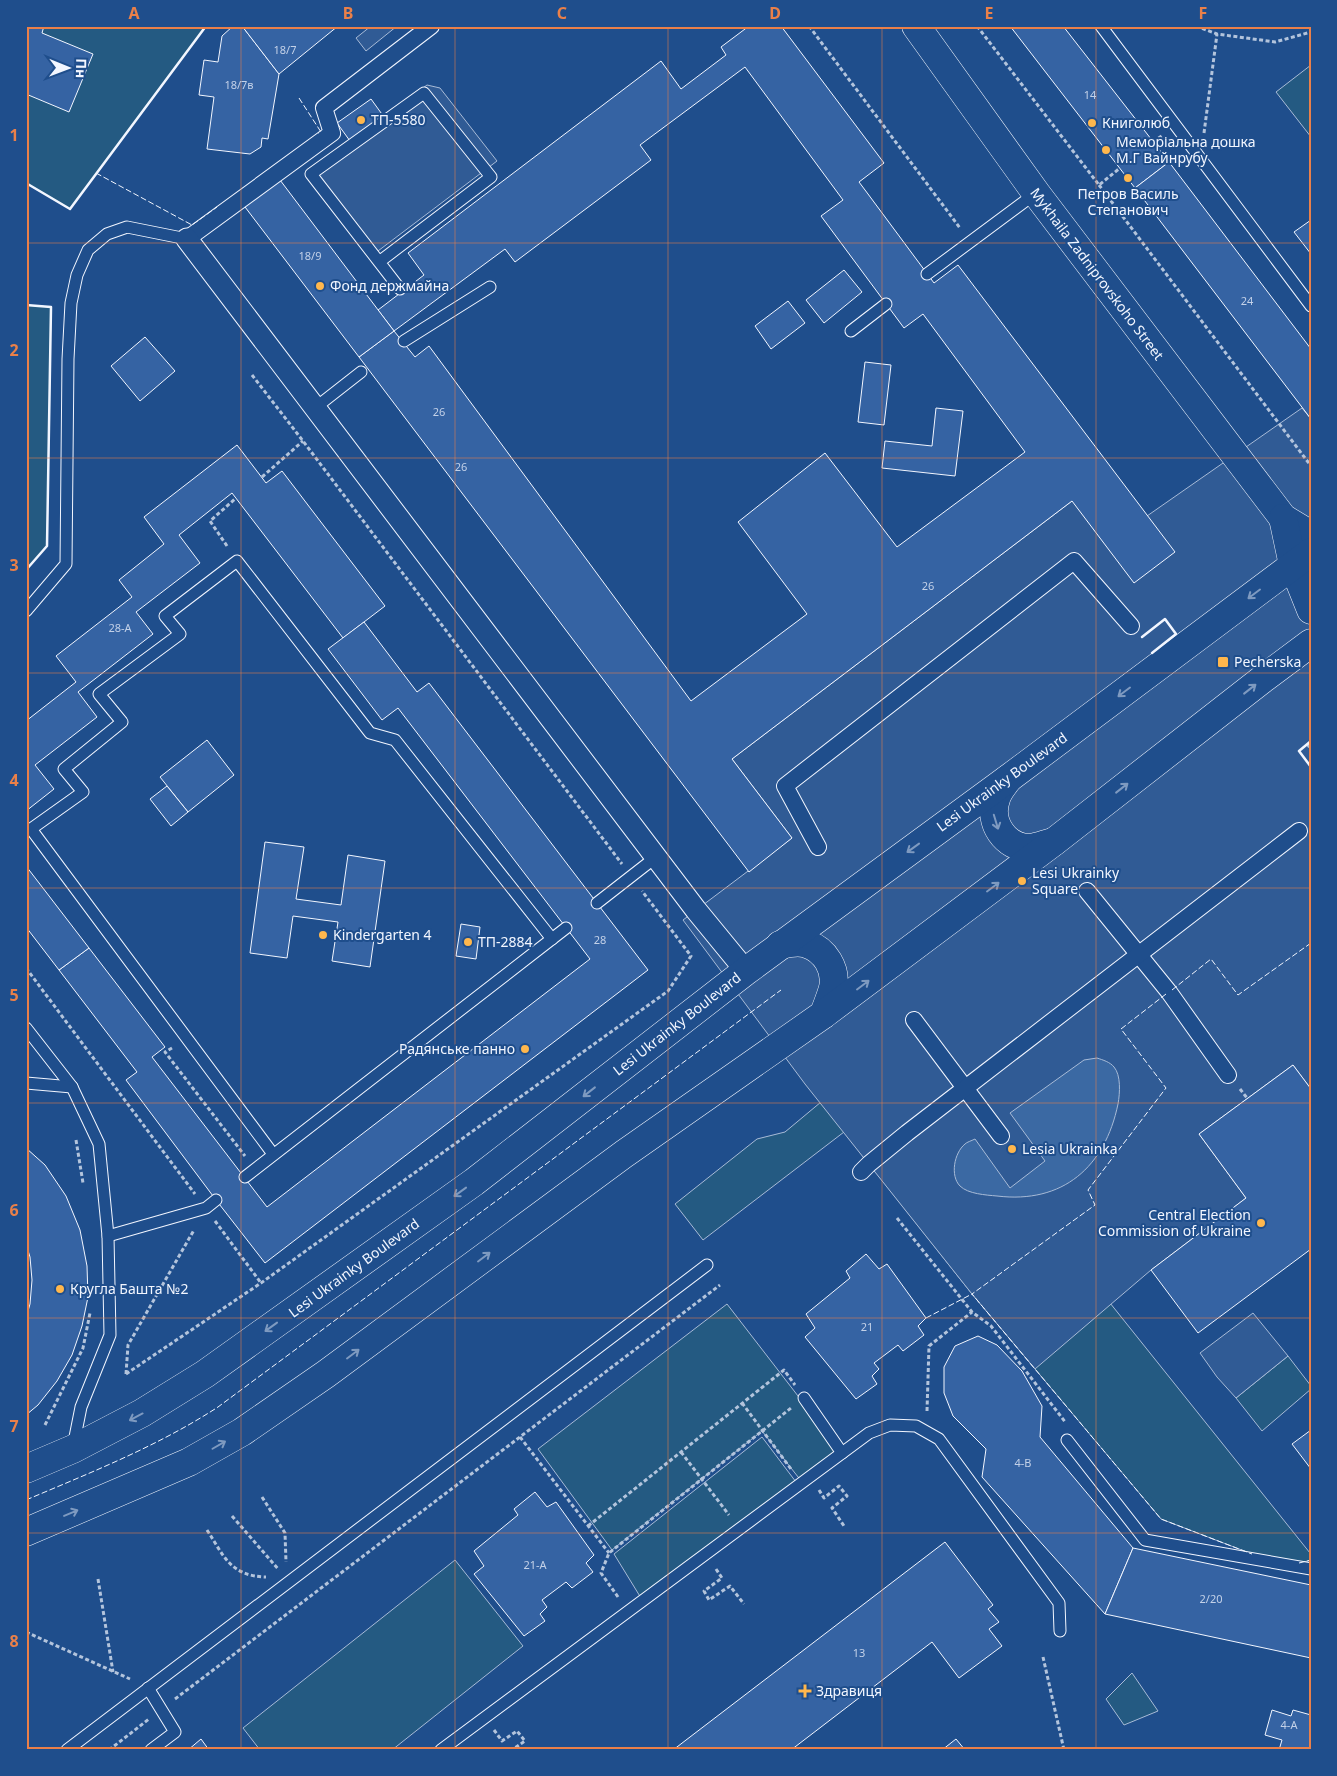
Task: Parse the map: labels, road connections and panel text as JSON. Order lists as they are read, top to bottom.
{
  "streets": {
    "main road": ["Mykhaila Zadniprovskoho Street", "Lesi Ukrainky Boulevard"]
  },
  "crossings": [
    ["Mykhaila Zadniprovskoho Street", "Lesi Ukrainky Boulevard"]
  ],
  "places": {
    "other": [
      "ТП-5580",
      "Книголюб",
      "Меморіальна дошка М.Г Вайнрубу",
      "Петров Василь Степанович",
      "Фонд держмайна",
      "Lesi Ukrainky Square",
      "Kindergarten 4",
      "ТП-2884",
      "Радянське панно",
      "Lesia Ukrainka",
      "Central Election Commission of Ukraine",
      "Кругла Башта №2"
    ],
    "transit": ["Pecherska"],
    "health": ["Здравиця"]
  },
  "house_numbers": [
    "18/7",
    "18/7в",
    "14",
    "18/9",
    "24",
    "26",
    "26",
    "26",
    "28-А",
    "28",
    "21",
    "4-В",
    "21-А",
    "2/20",
    "13",
    "4-А"
  ],
  "north": "right",
  "grid": {
    "columns": [
      "A",
      "B",
      "C",
      "D",
      "E",
      "F"
    ],
    "rows": [
      "1",
      "2",
      "3",
      "4",
      "5",
      "6",
      "7",
      "8"
    ]
  }
}
